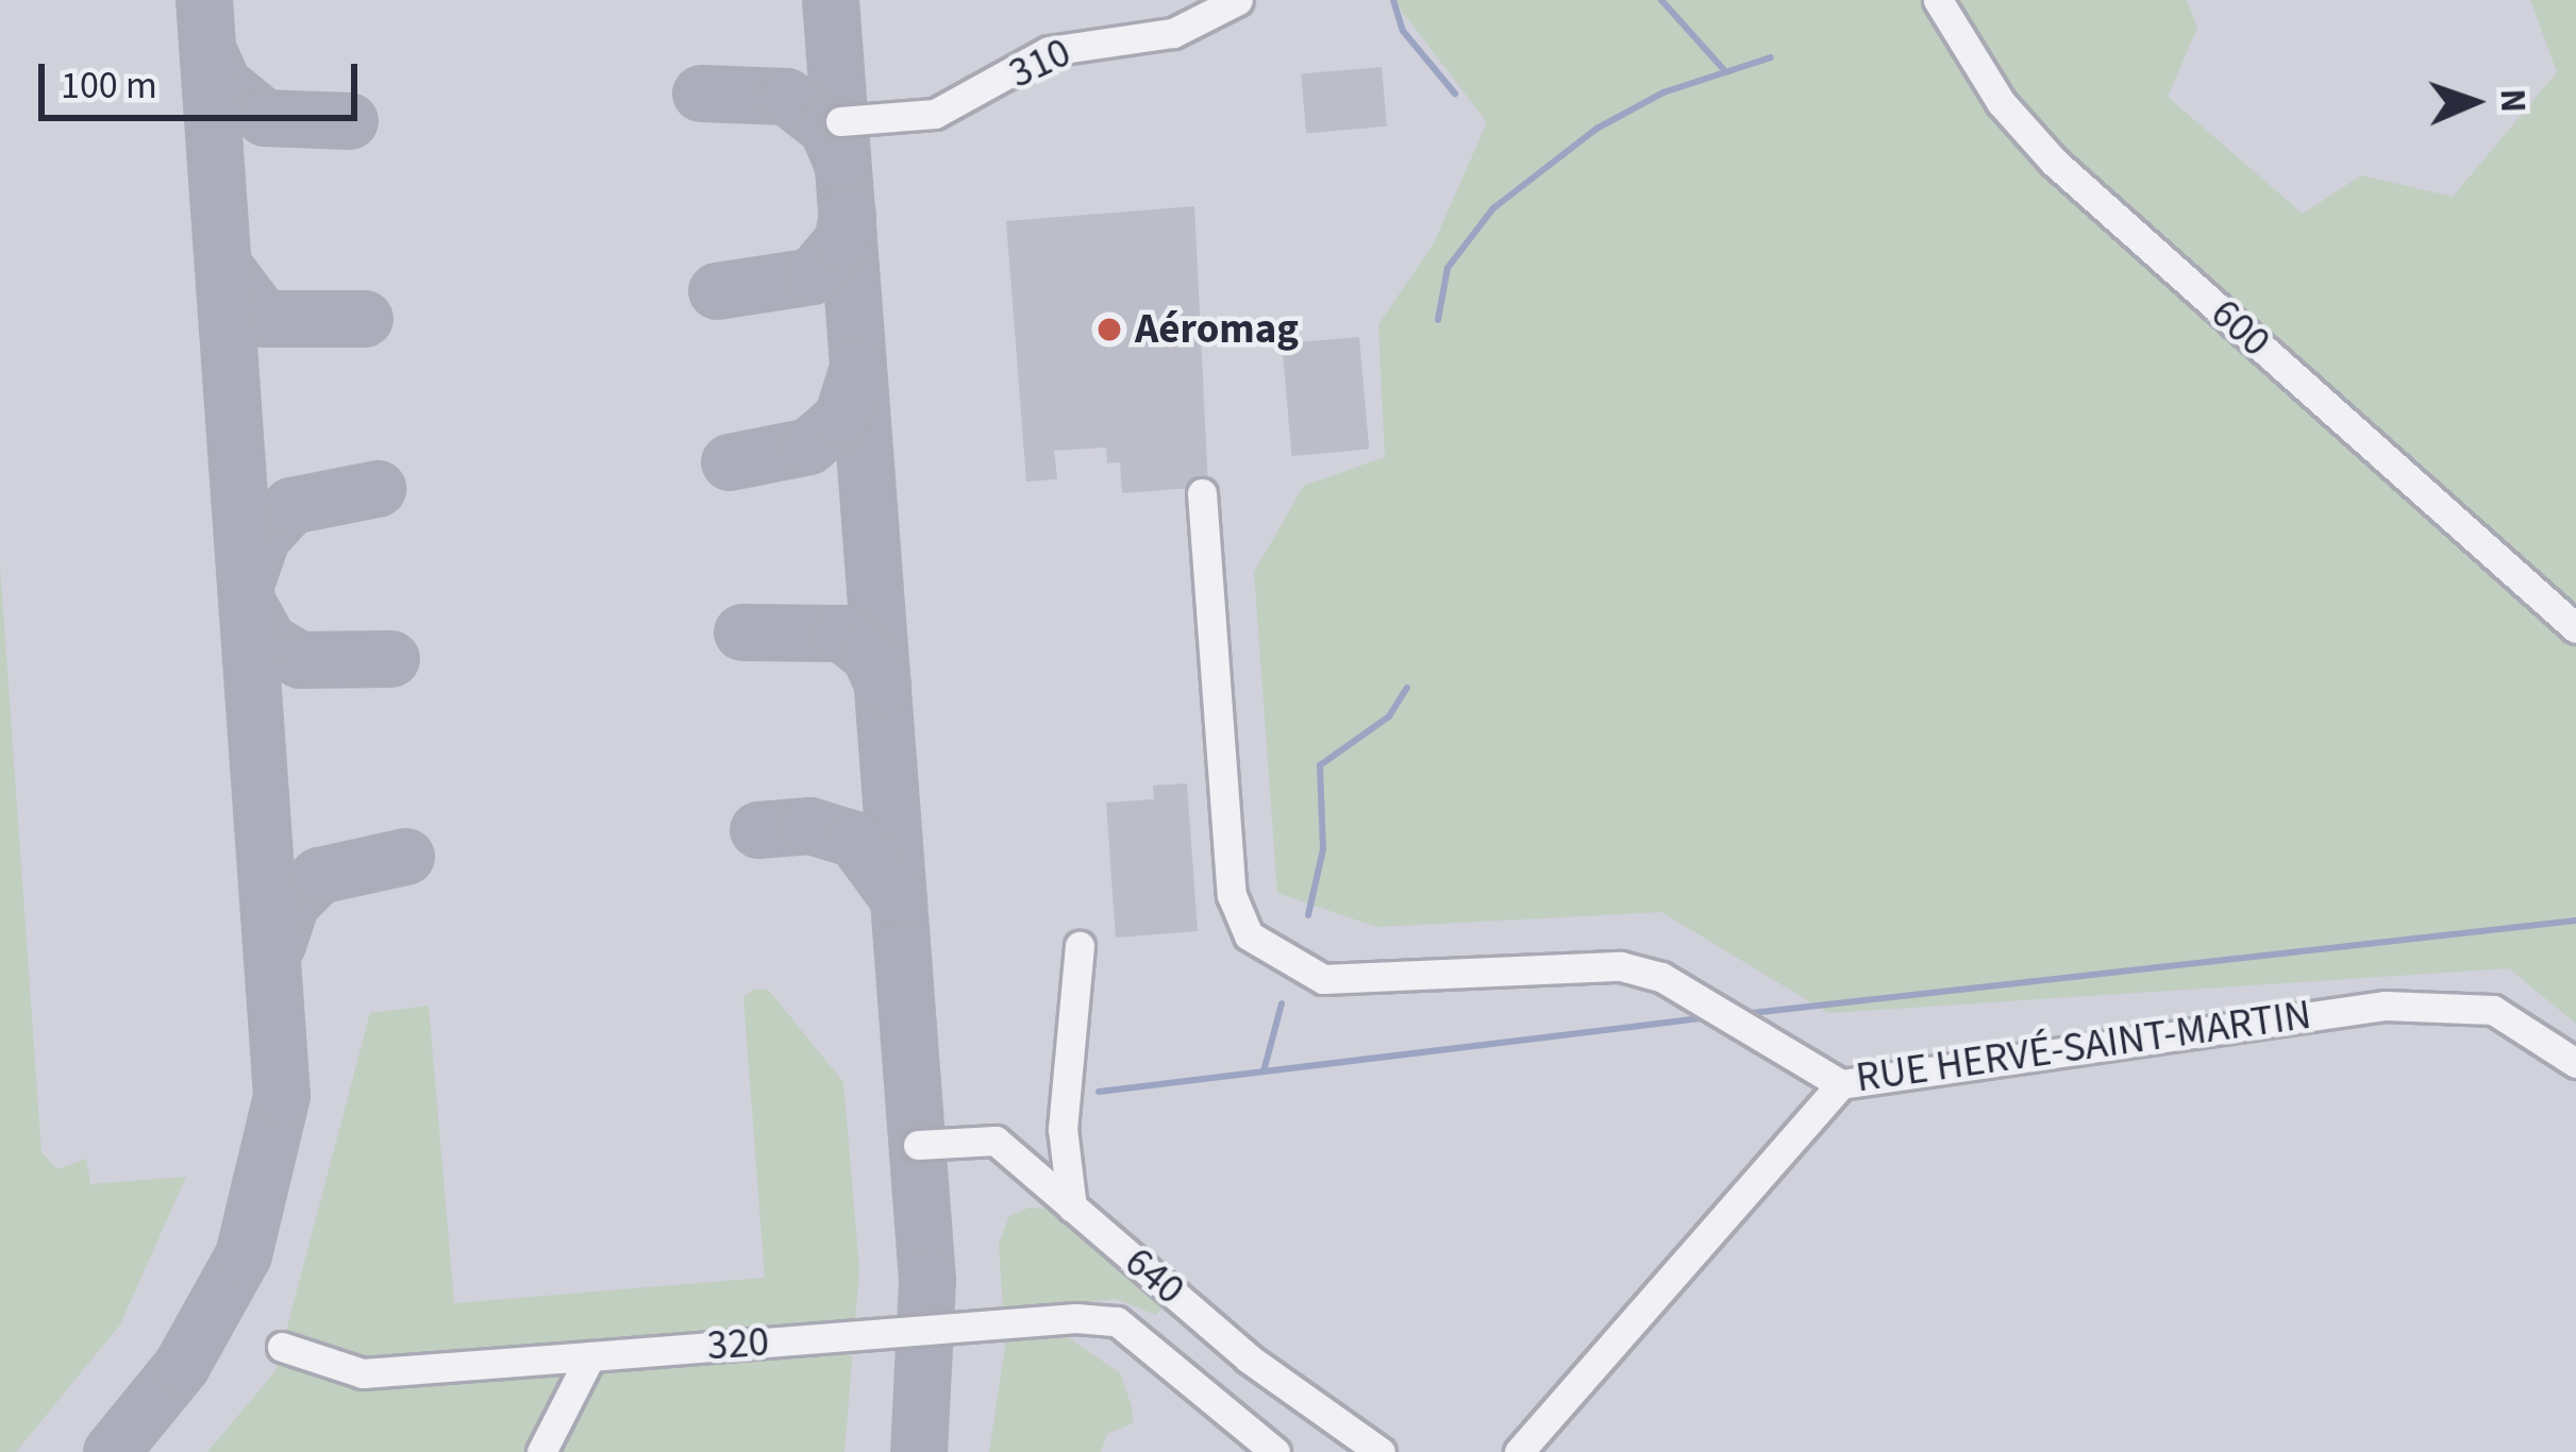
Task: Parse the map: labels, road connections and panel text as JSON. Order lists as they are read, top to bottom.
{
  "streets": {
    "lane": [
      "310",
      "600",
      "RUE HERVÉ-SAINT-MARTIN",
      "640",
      "320"
    ]
  },
  "places": ["Aéromag"],
  "scale_bar": "100 m",
  "north": "right"
}
